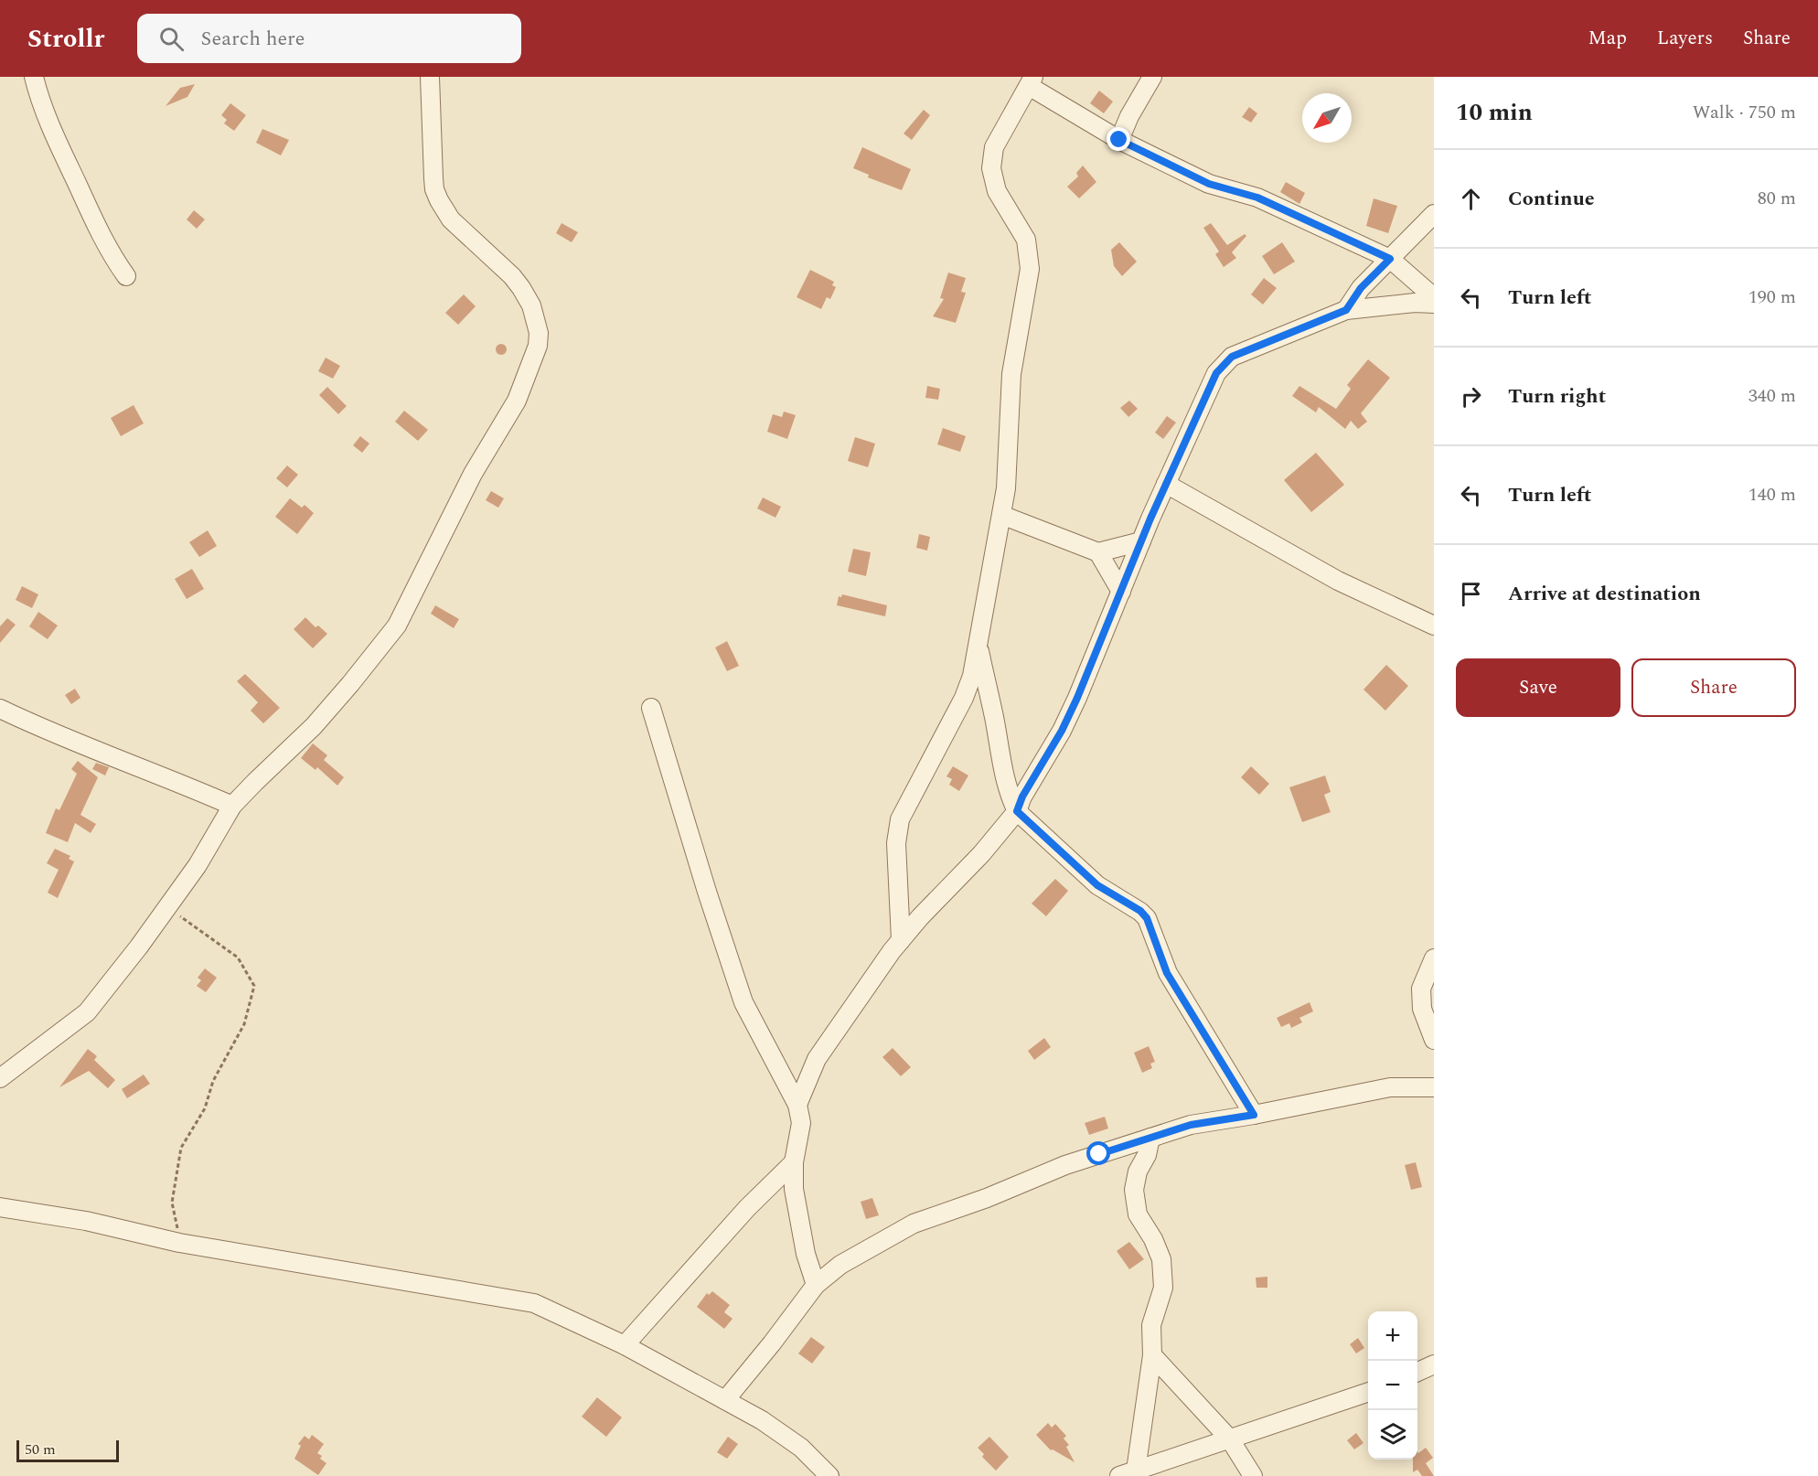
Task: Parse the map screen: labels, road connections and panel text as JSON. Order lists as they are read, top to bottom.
{
  "scale_bar": "50 m",
  "north": "bottom left",
  "page": {
    "header": "Strollr",
    "search": "Search here",
    "nav": ["Map", "Layers", "Share"],
    "heading": ["10 min", "Walk · 750 m"],
    "list": [
      ["Continue", "80 m"],
      ["Turn left", "190 m"],
      ["Turn right", "340 m"],
      ["Turn left", "140 m"],
      "Arrive at destination"
    ],
    "buttons": ["Save", "Share"],
    "map_buttons": ["+", "−"],
    "scale": "50 m"
  }
}
